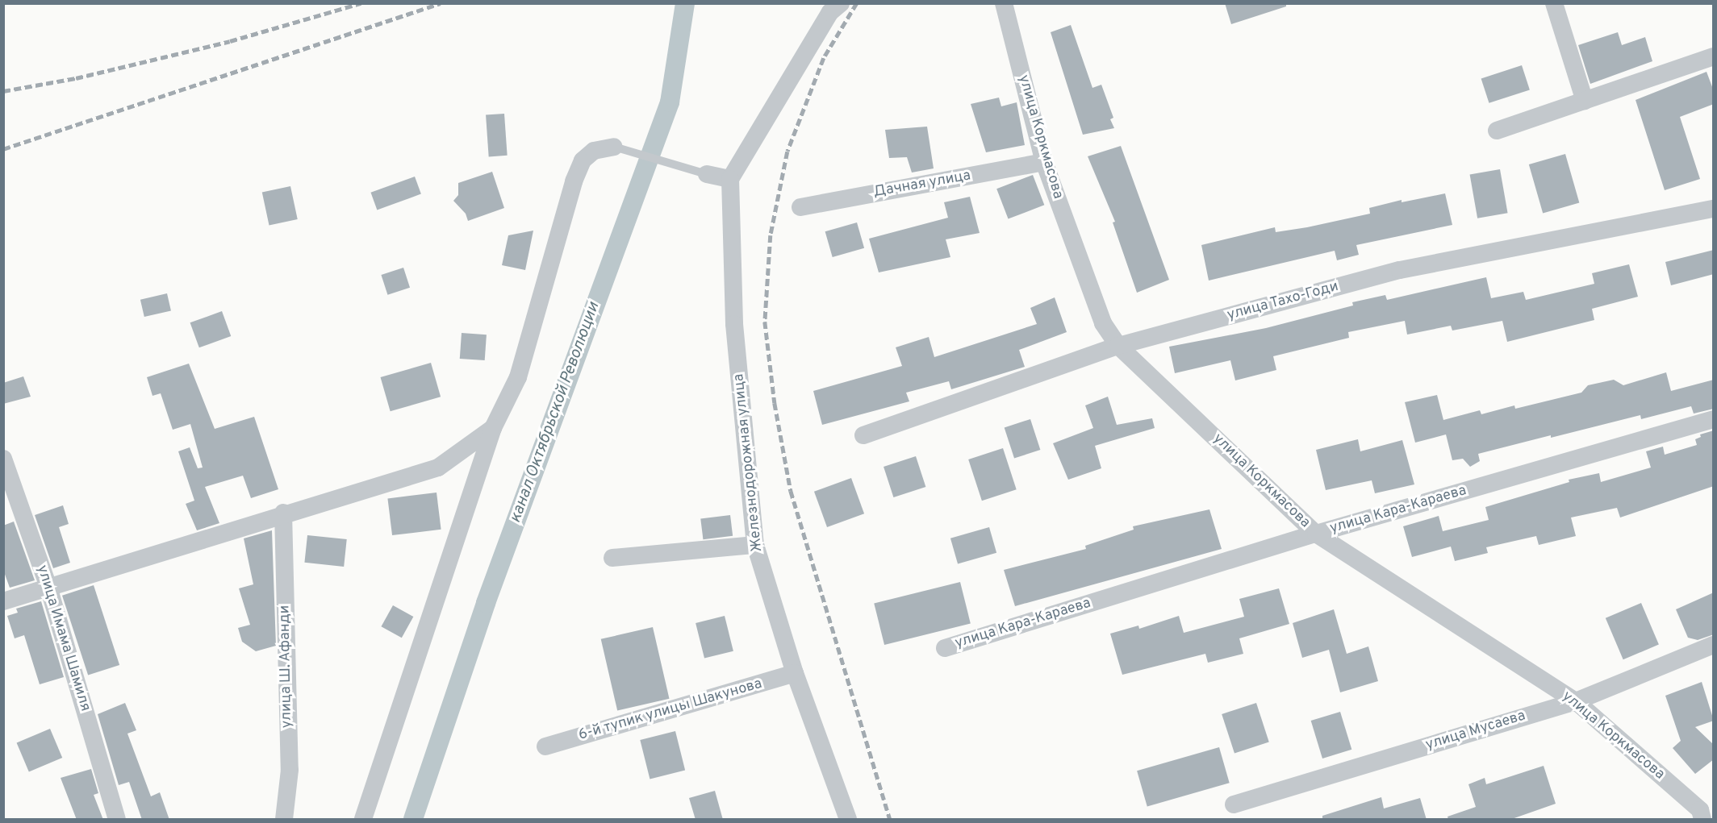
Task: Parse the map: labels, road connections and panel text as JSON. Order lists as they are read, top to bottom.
{
  "streets": {
    "street": [
      "улица Коркмасова",
      "Дачная улица",
      "улица Тахо-Годи",
      "Железнодорожная улица",
      "улица Кара-Караева",
      "улица Имама Шамиля",
      "улица Ш. Афанди",
      "6-й тупик улицы Шакунова",
      "улица Мусаева"
    ]
  },
  "crossings": [
    ["улица Коркмасова", "Дачная улица"],
    ["улица Коркмасова", "улица Тахо-Годи"],
    ["улица Коркмасова", "улица Кара-Караева"],
    ["улица Коркмасова", "улица Мусаева"],
    ["Железнодорожная улица", "6-й тупик улицы Шакунова"]
  ],
  "water": ["канал Октябрьской Революции"]
}
